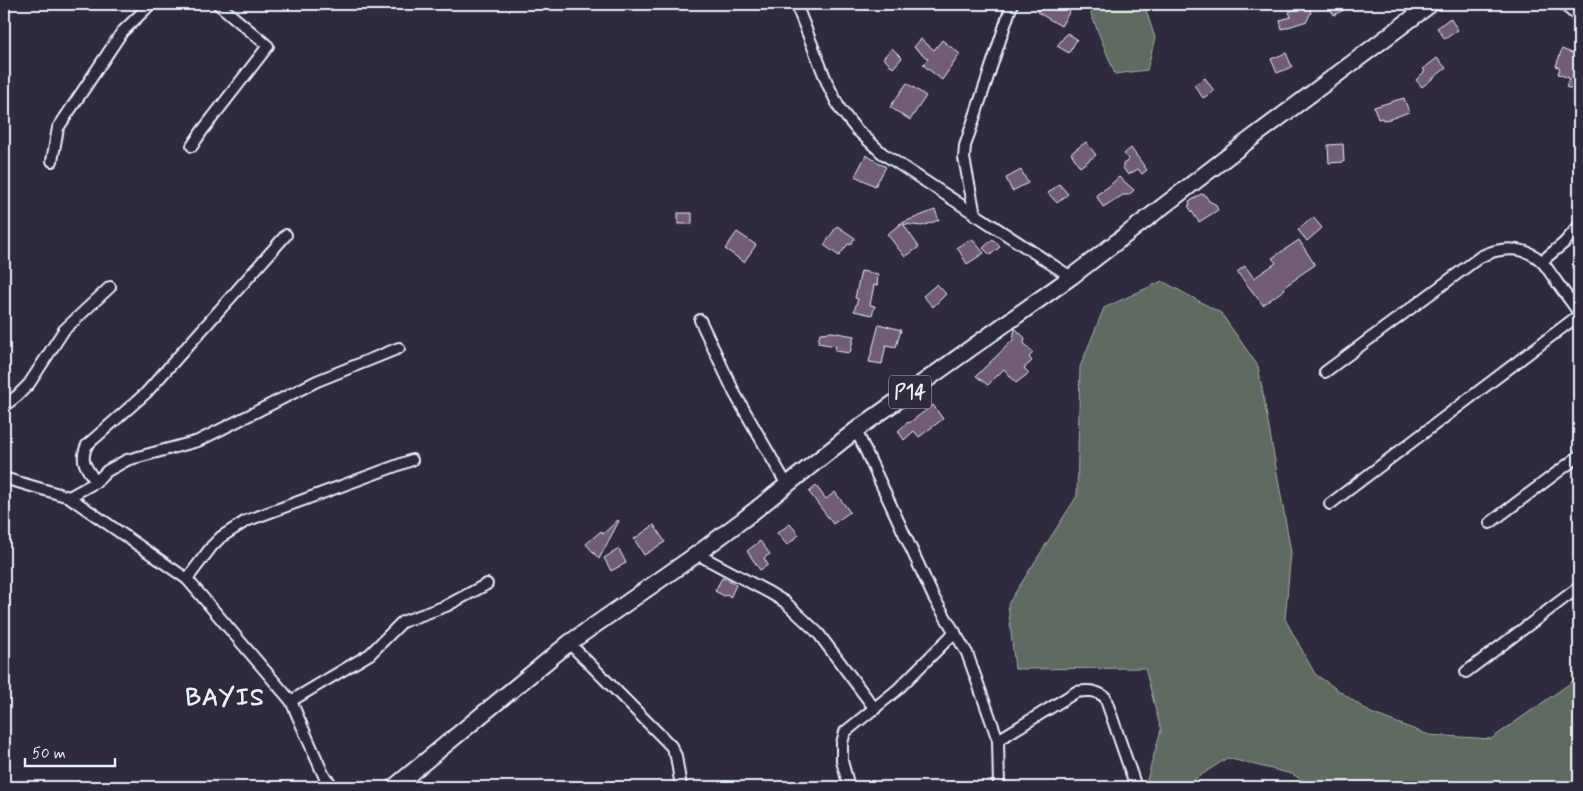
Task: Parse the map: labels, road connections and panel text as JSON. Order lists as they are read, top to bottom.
{
  "streets": {
    "main road": ["P14"]
  },
  "districts": ["BAYIS"],
  "scale_bar": "50 m"
}
